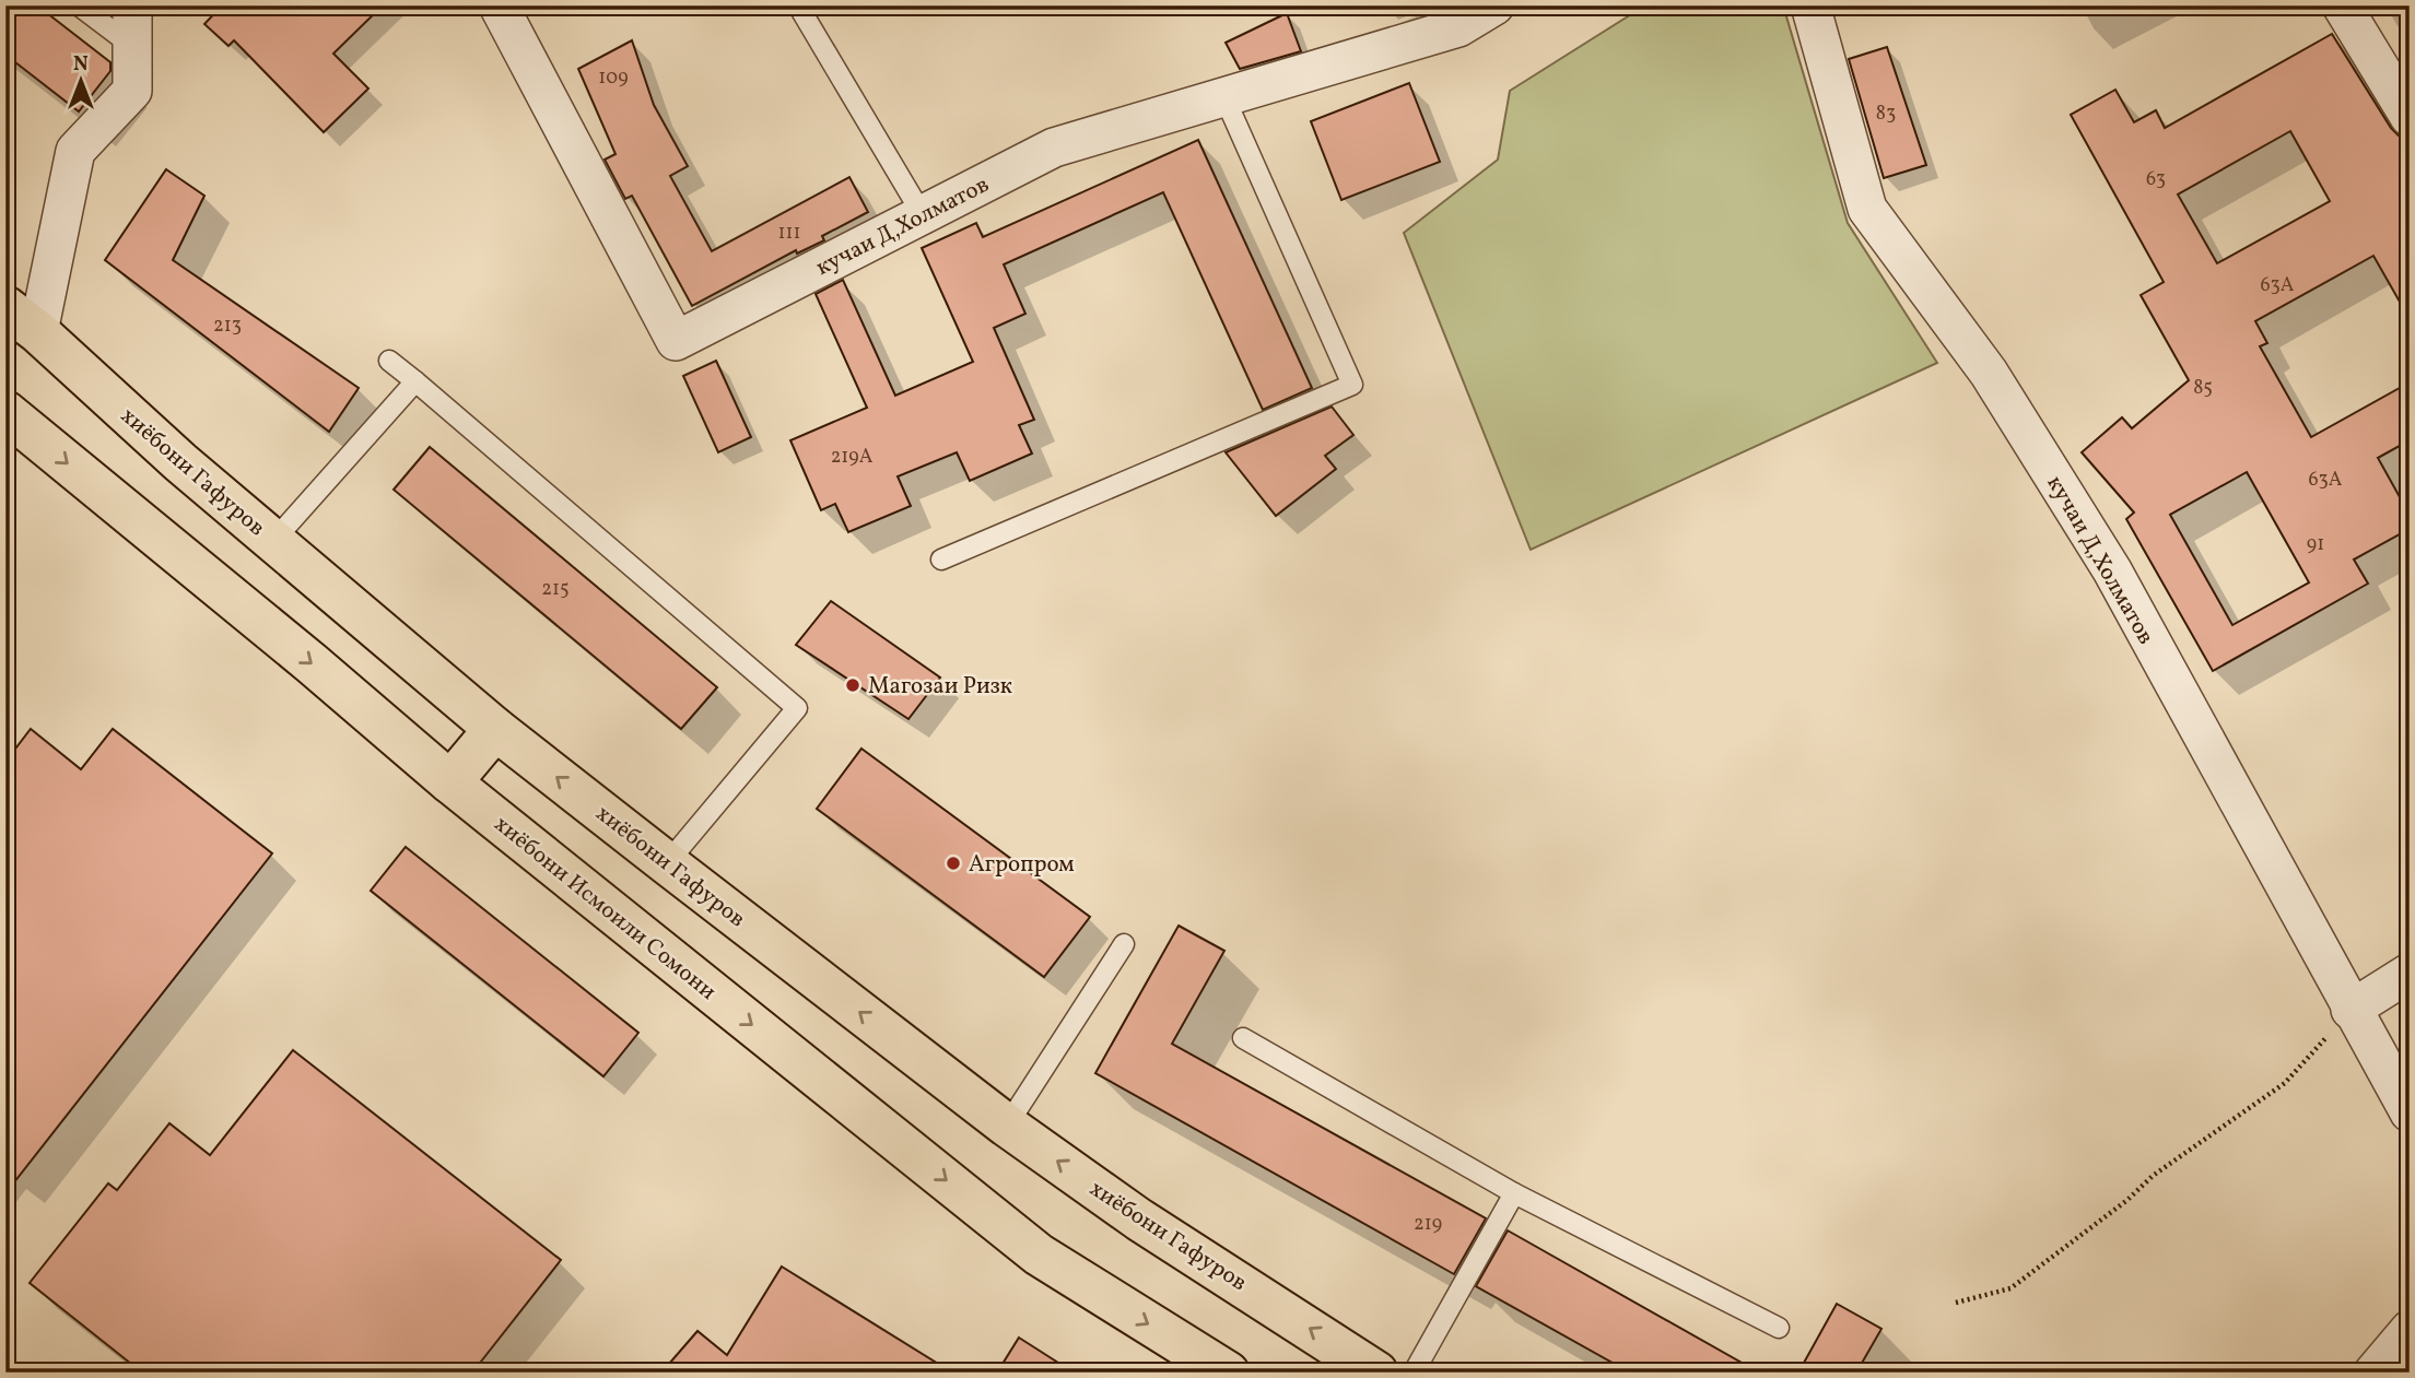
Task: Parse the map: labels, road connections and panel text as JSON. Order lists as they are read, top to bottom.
{
  "streets": {
    "highway": ["хиёбони Гафуров", "хиёбони Исмоили Сомони"],
    "street": ["кучаи Д,Холматов"]
  },
  "one_way": ["хиёбони Гафуров", "хиёбони Исмоили Сомони"],
  "places": ["Магозаи Ризк", "Агропром"],
  "house_numbers": [
    "109",
    "83",
    "63",
    "111",
    "63А",
    "213",
    "85",
    "219А",
    "63А",
    "91",
    "215",
    "219"
  ],
  "north": "top"
}
